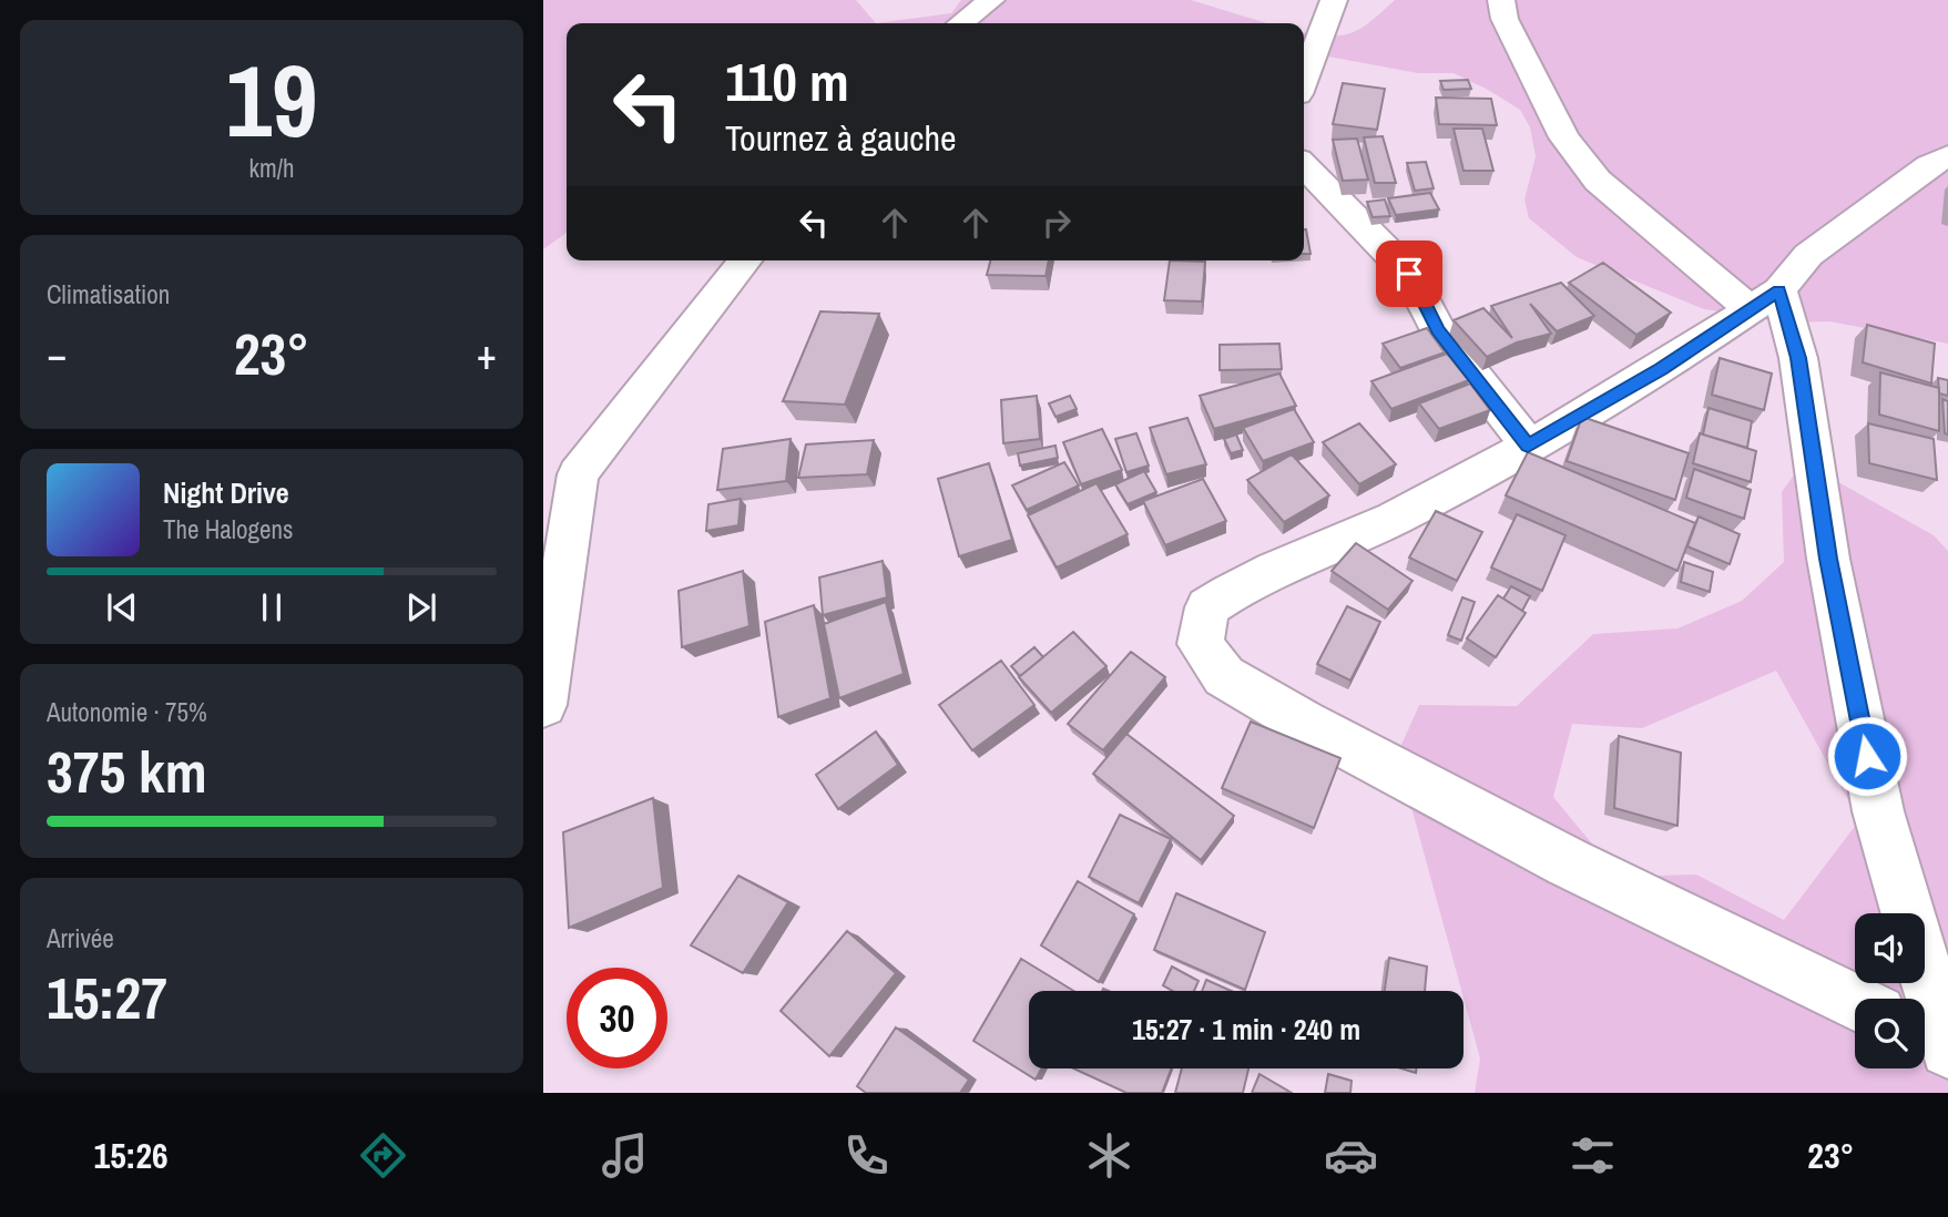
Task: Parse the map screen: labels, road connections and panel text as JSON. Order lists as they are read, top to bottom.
{
  "page": {
    "tile": [
      ["19", "km/h"],
      "Climatisation",
      ["Autonomie · 75%", "375 km"],
      ["Arrivée", "15:27"]
    ],
    "turn": ["110 m", "Tournez à gauche"],
    "heat": ["−", "23°", "+"],
    "song": ["Night Drive", "The Halogens"],
    "limit": "30",
    "trip": "15:27 · 1 min · 240 m",
    "tabs": ["15:26", "23°"]
  }
}
